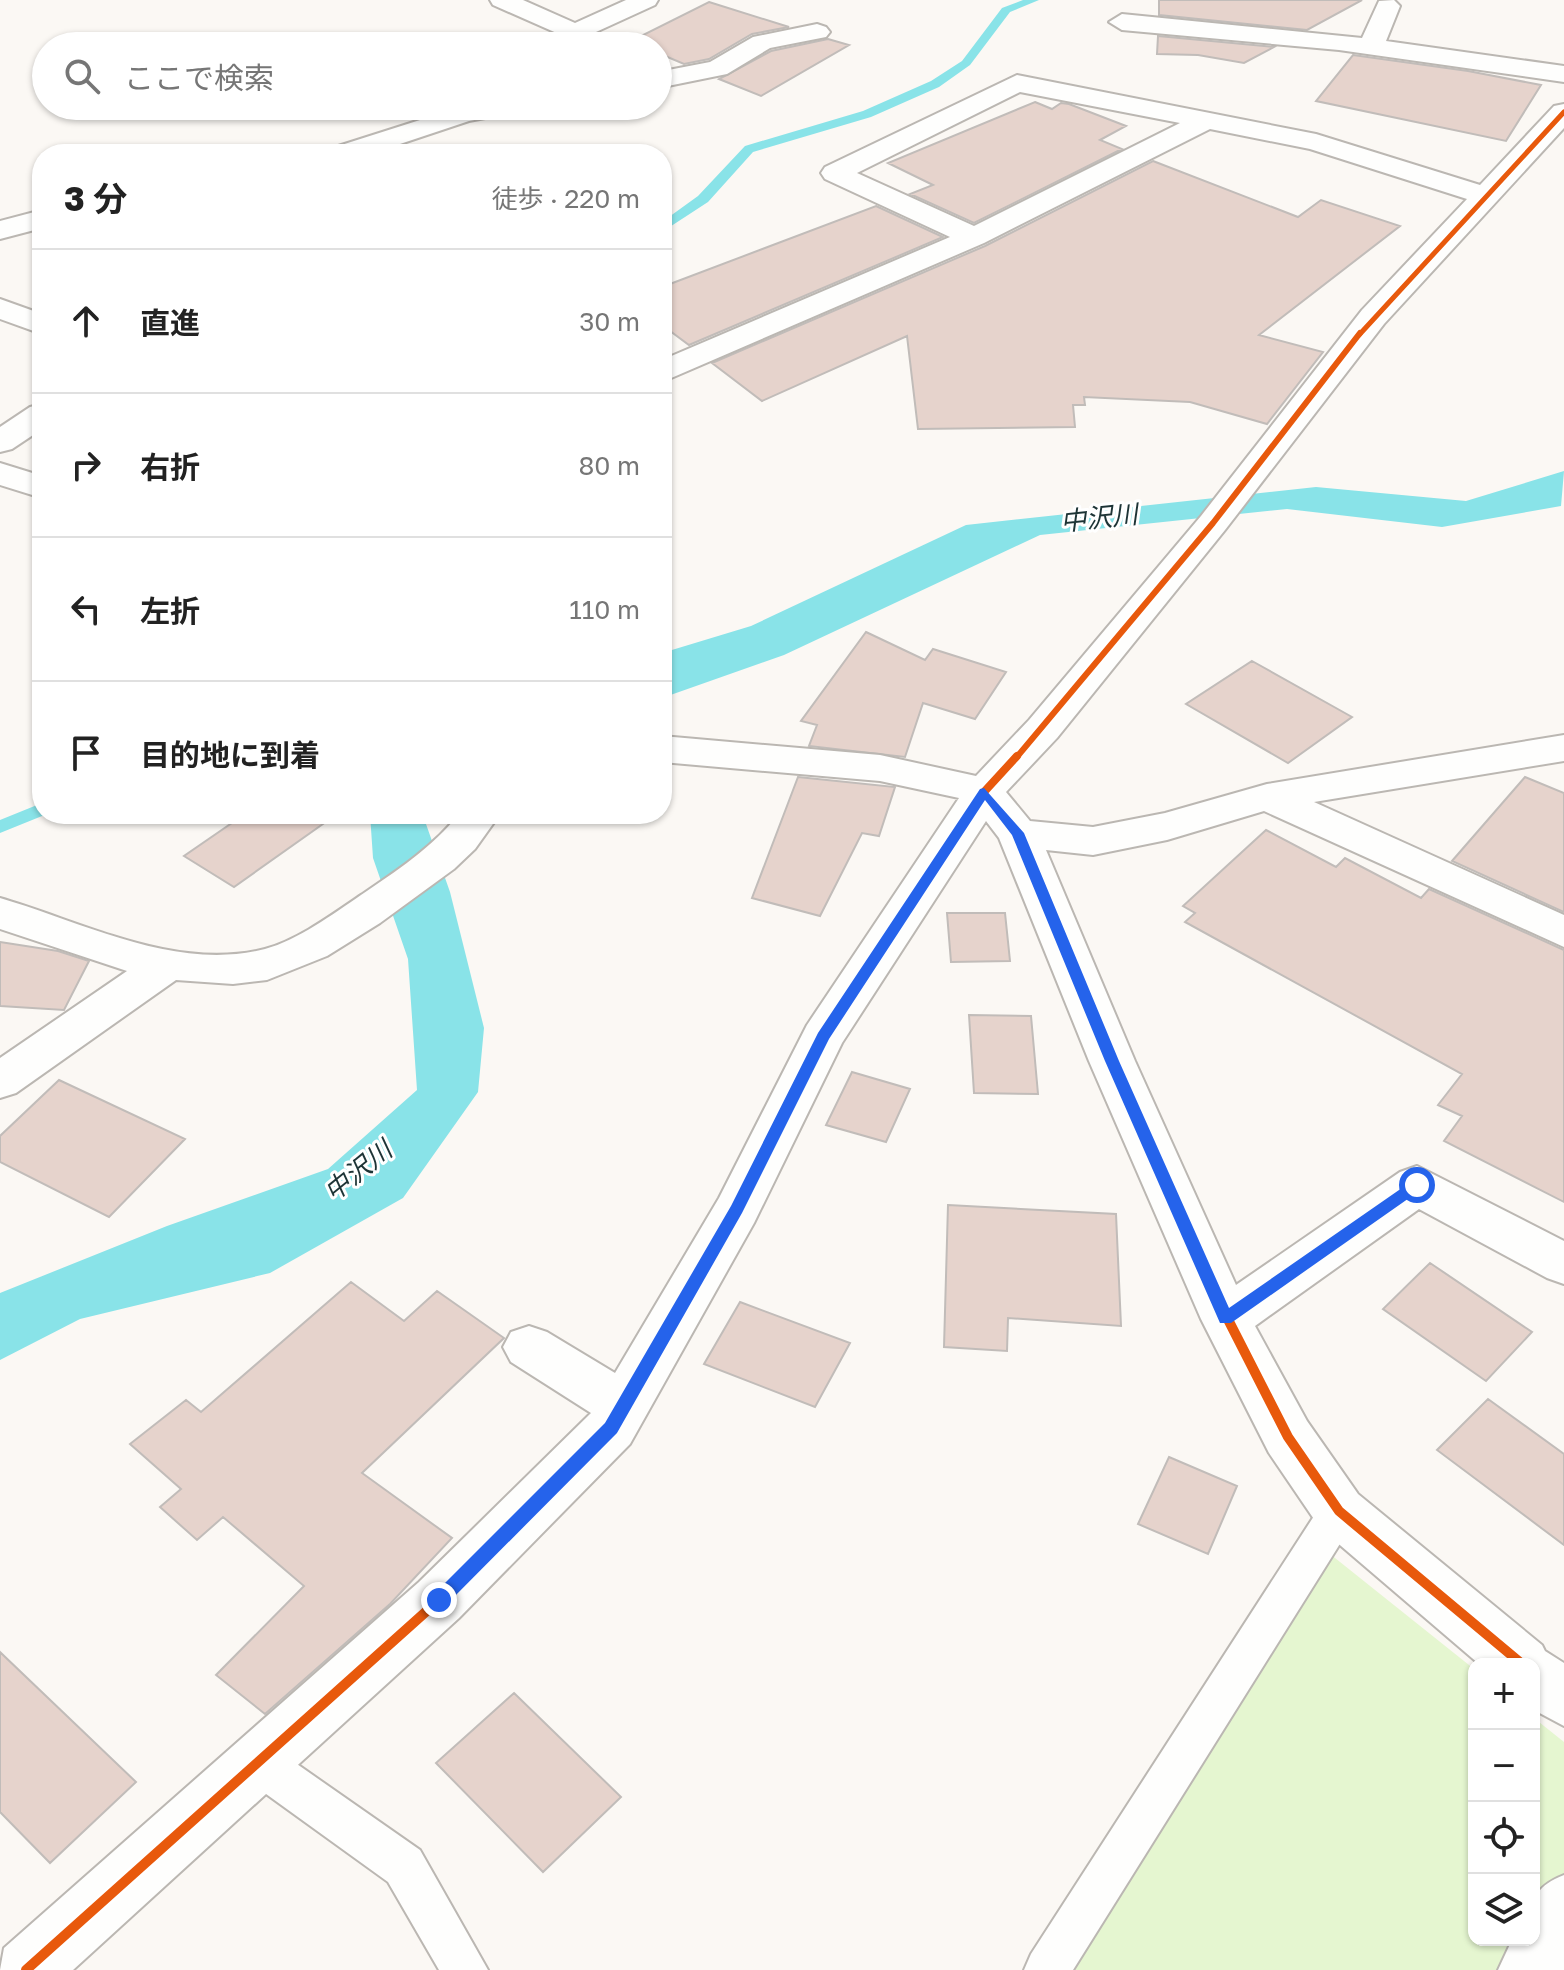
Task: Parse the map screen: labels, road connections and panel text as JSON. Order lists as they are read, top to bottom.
{
  "water": ["中沢川"],
  "page": {
    "search": "ここで検索",
    "heading": ["3 分", "徒歩 · 220 m"],
    "list": [
      ["直進", "30 m"],
      ["右折", "80 m"],
      ["左折", "110 m"],
      "目的地に到着"
    ],
    "map_buttons": ["+", "−"]
  }
}
